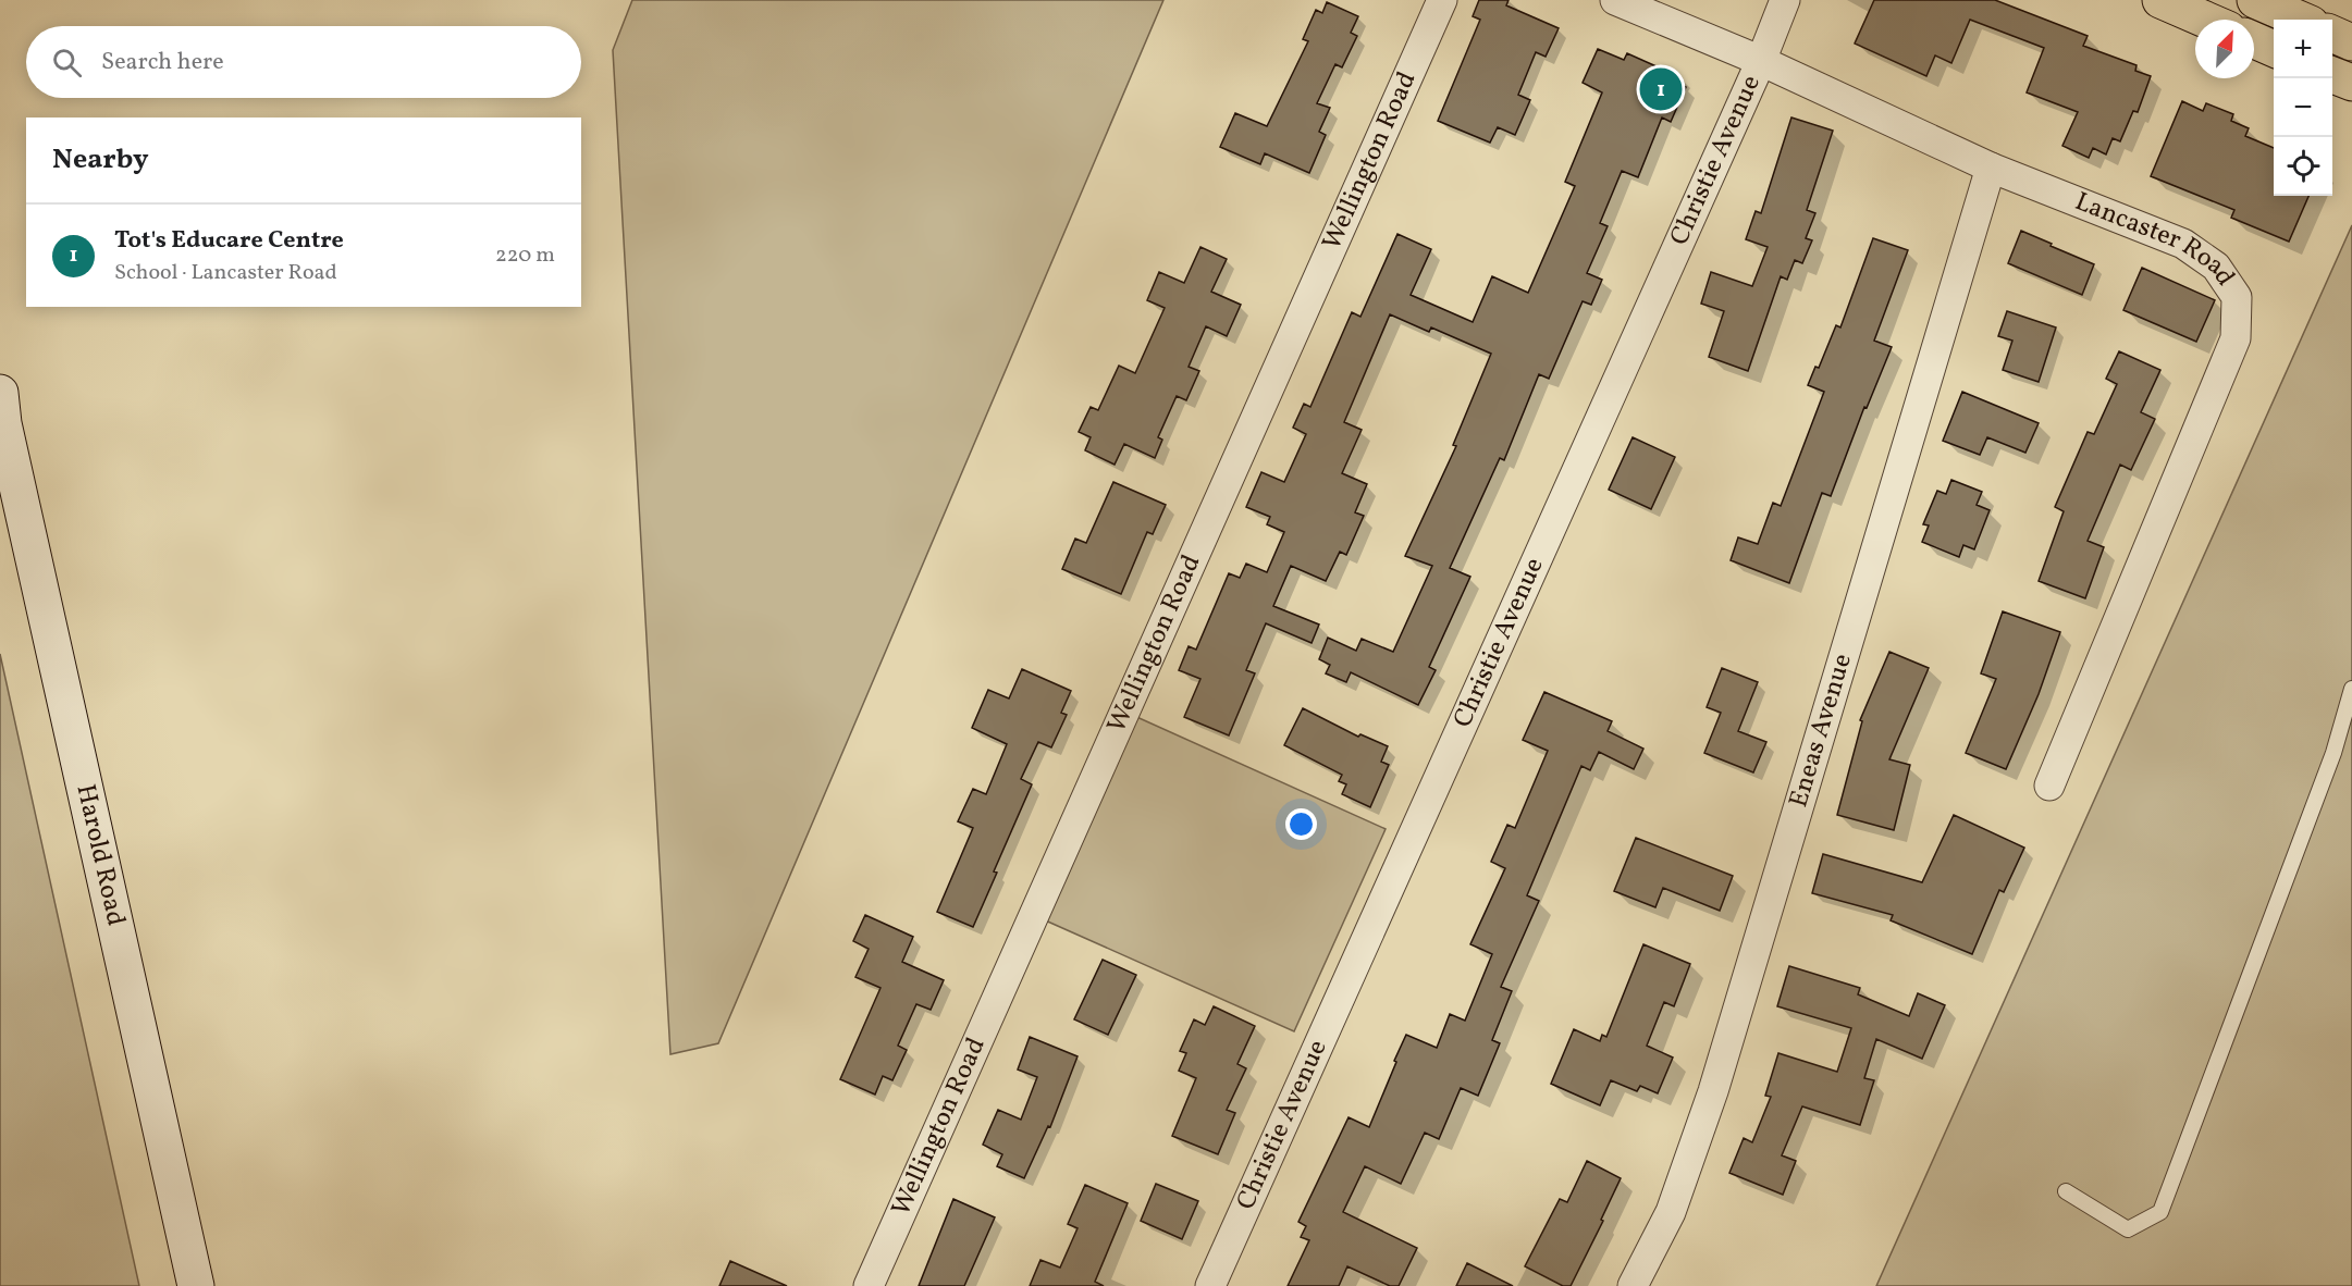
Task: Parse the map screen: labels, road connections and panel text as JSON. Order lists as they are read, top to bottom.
{
  "streets": {
    "main road": ["Harold Road"],
    "street": [
      "Wellington Road",
      "Christie Avenue",
      "Lancaster Road",
      "Eneas Avenue"
    ]
  },
  "crossings": [
    ["Christie Avenue", "Lancaster Road"],
    ["Lancaster Road", "Eneas Avenue"]
  ],
  "north": "top right",
  "page": {
    "map_buttons": ["+", "−"],
    "search": "Search here",
    "pins": "1",
    "heading": "Nearby",
    "list": [
      {
        "mark": "1",
        "name": "Tot's Educare Centre",
        "note": "School · Lancaster Road",
        "value": "220 m"
      }
    ]
  }
}
